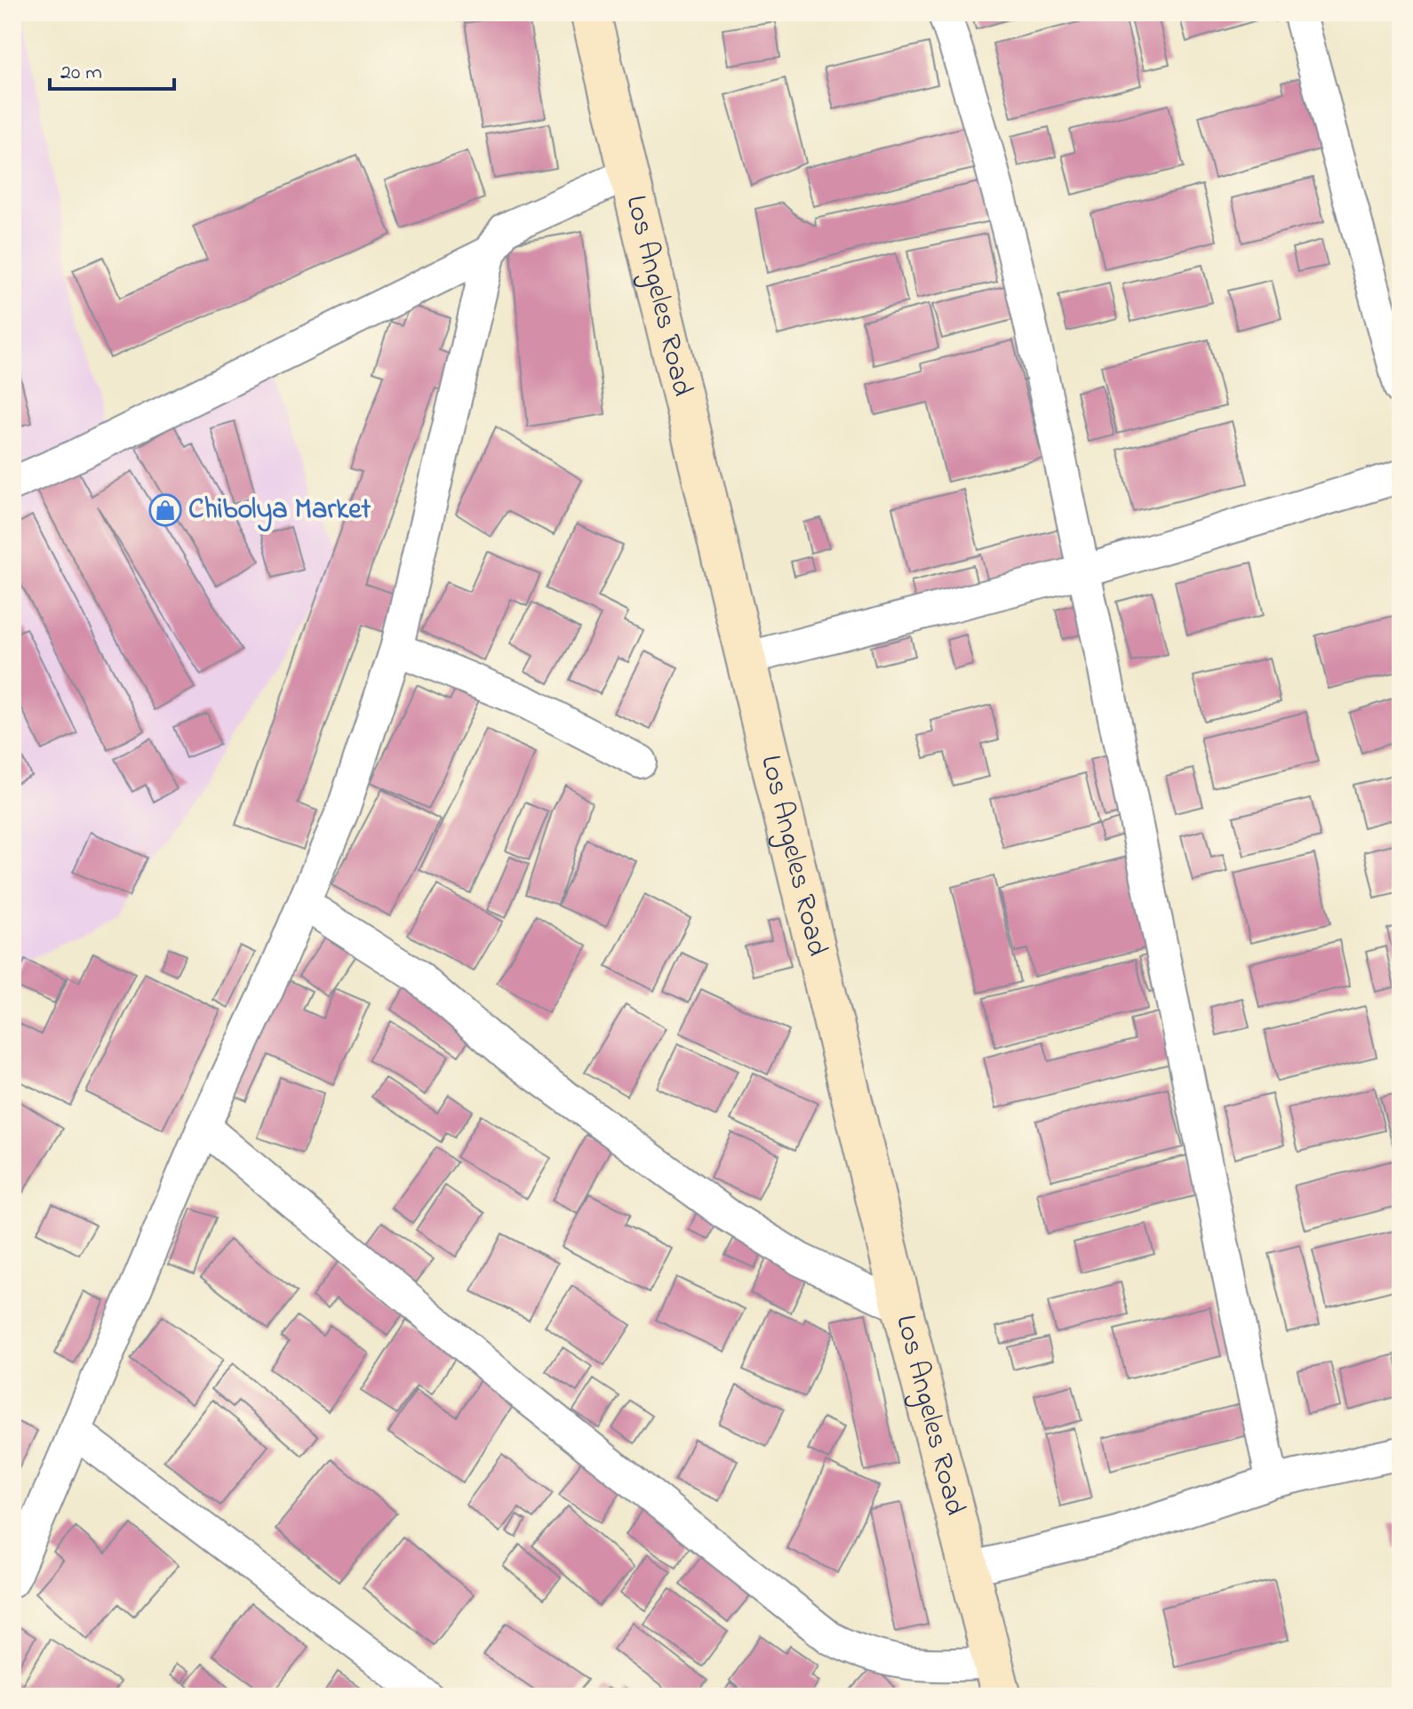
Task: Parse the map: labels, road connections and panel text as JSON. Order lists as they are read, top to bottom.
{
  "streets": {
    "main road": ["Los Angeles Road"]
  },
  "places": {
    "shop": ["Chibolya Market"]
  },
  "scale_bar": "20 m"
}
